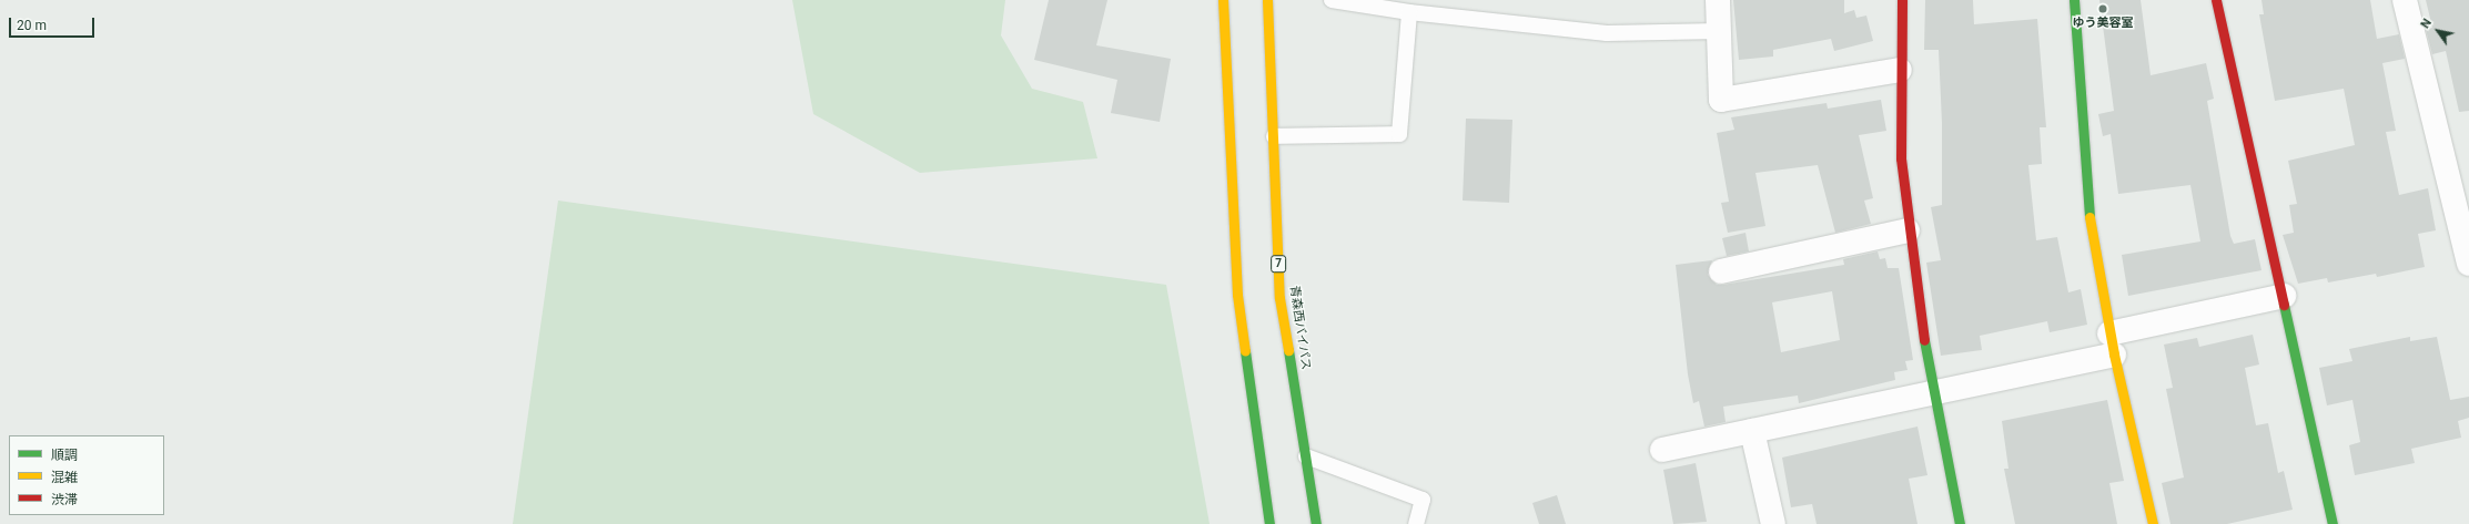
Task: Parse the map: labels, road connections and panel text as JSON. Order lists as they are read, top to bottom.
{
  "streets": {
    "main road": ["7", "青森西バイパス"]
  },
  "places": ["ゆう美容室"],
  "legend": ["順調", "混雑", "渋滞"],
  "scale_bar": "20 m",
  "north": "top left"
}
